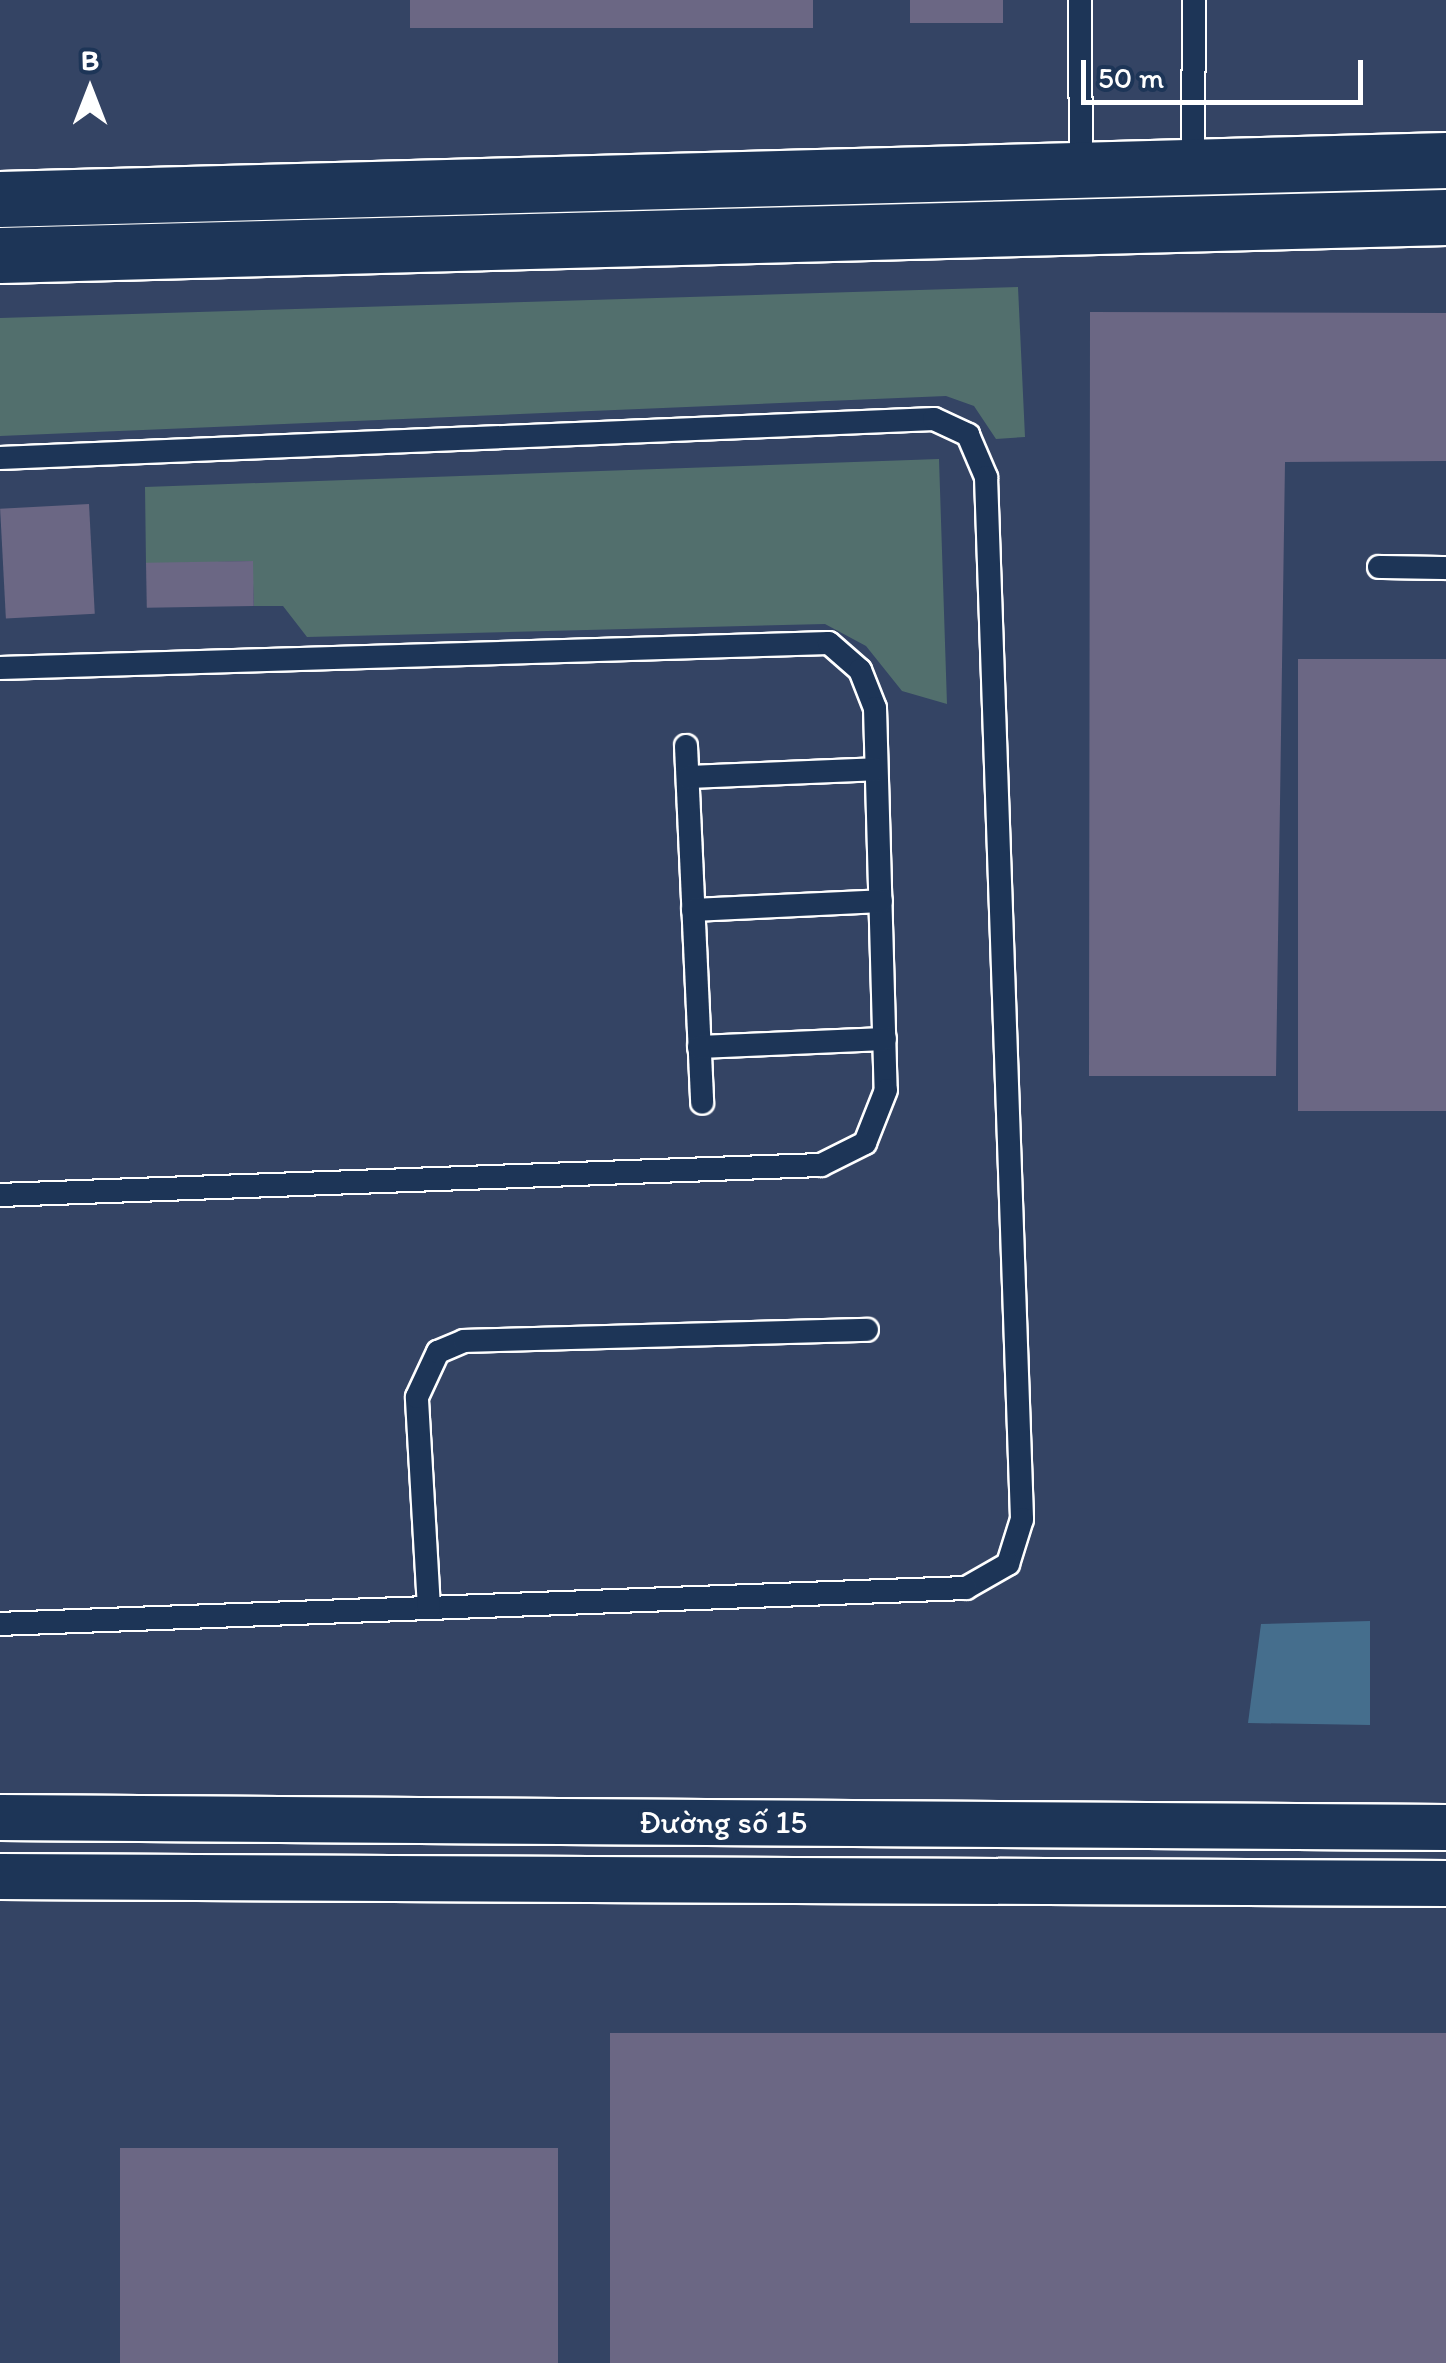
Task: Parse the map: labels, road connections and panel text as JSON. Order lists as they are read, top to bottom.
{
  "streets": {
    "street": ["Đường số 15"]
  },
  "scale_bar": "50 m",
  "north": "top"
}
